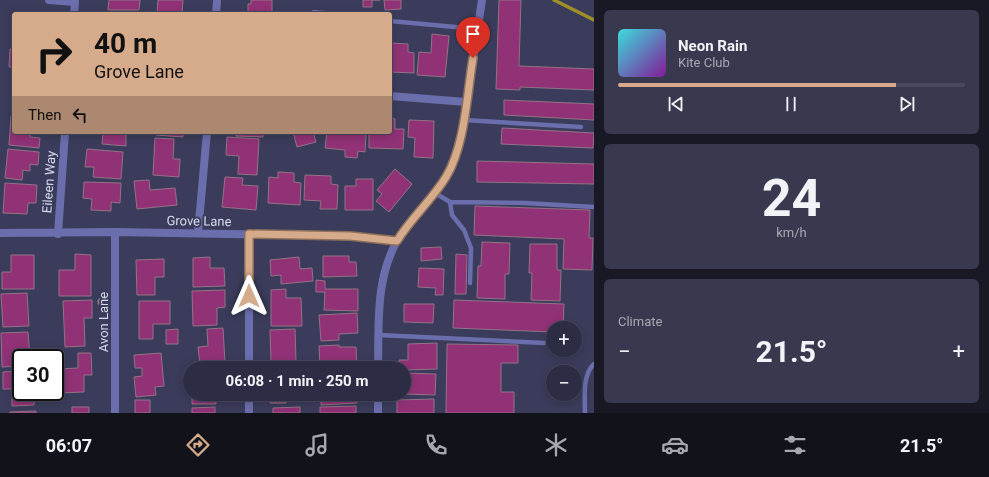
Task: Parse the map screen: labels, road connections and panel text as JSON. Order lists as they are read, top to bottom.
{
  "streets": {
    "street": ["Eileen Way", "Grove Lane", "Avon Lane"]
  },
  "crossings": [
    ["Eileen Way", "Grove Lane"],
    ["Grove Lane", "Avon Lane"]
  ],
  "page": {
    "turn": ["40 m", "Grove Lane"],
    "song": ["Neon Rain", "Kite Club"],
    "then": "Then",
    "tile": [
      ["24", "km/h"],
      "Climate"
    ],
    "map_buttons": ["+", "−"],
    "heat": ["−", "21.5°", "+"],
    "limit": "30",
    "trip": "06:08 · 1 min · 250 m",
    "tabs": ["06:07", "21.5°"]
  }
}
